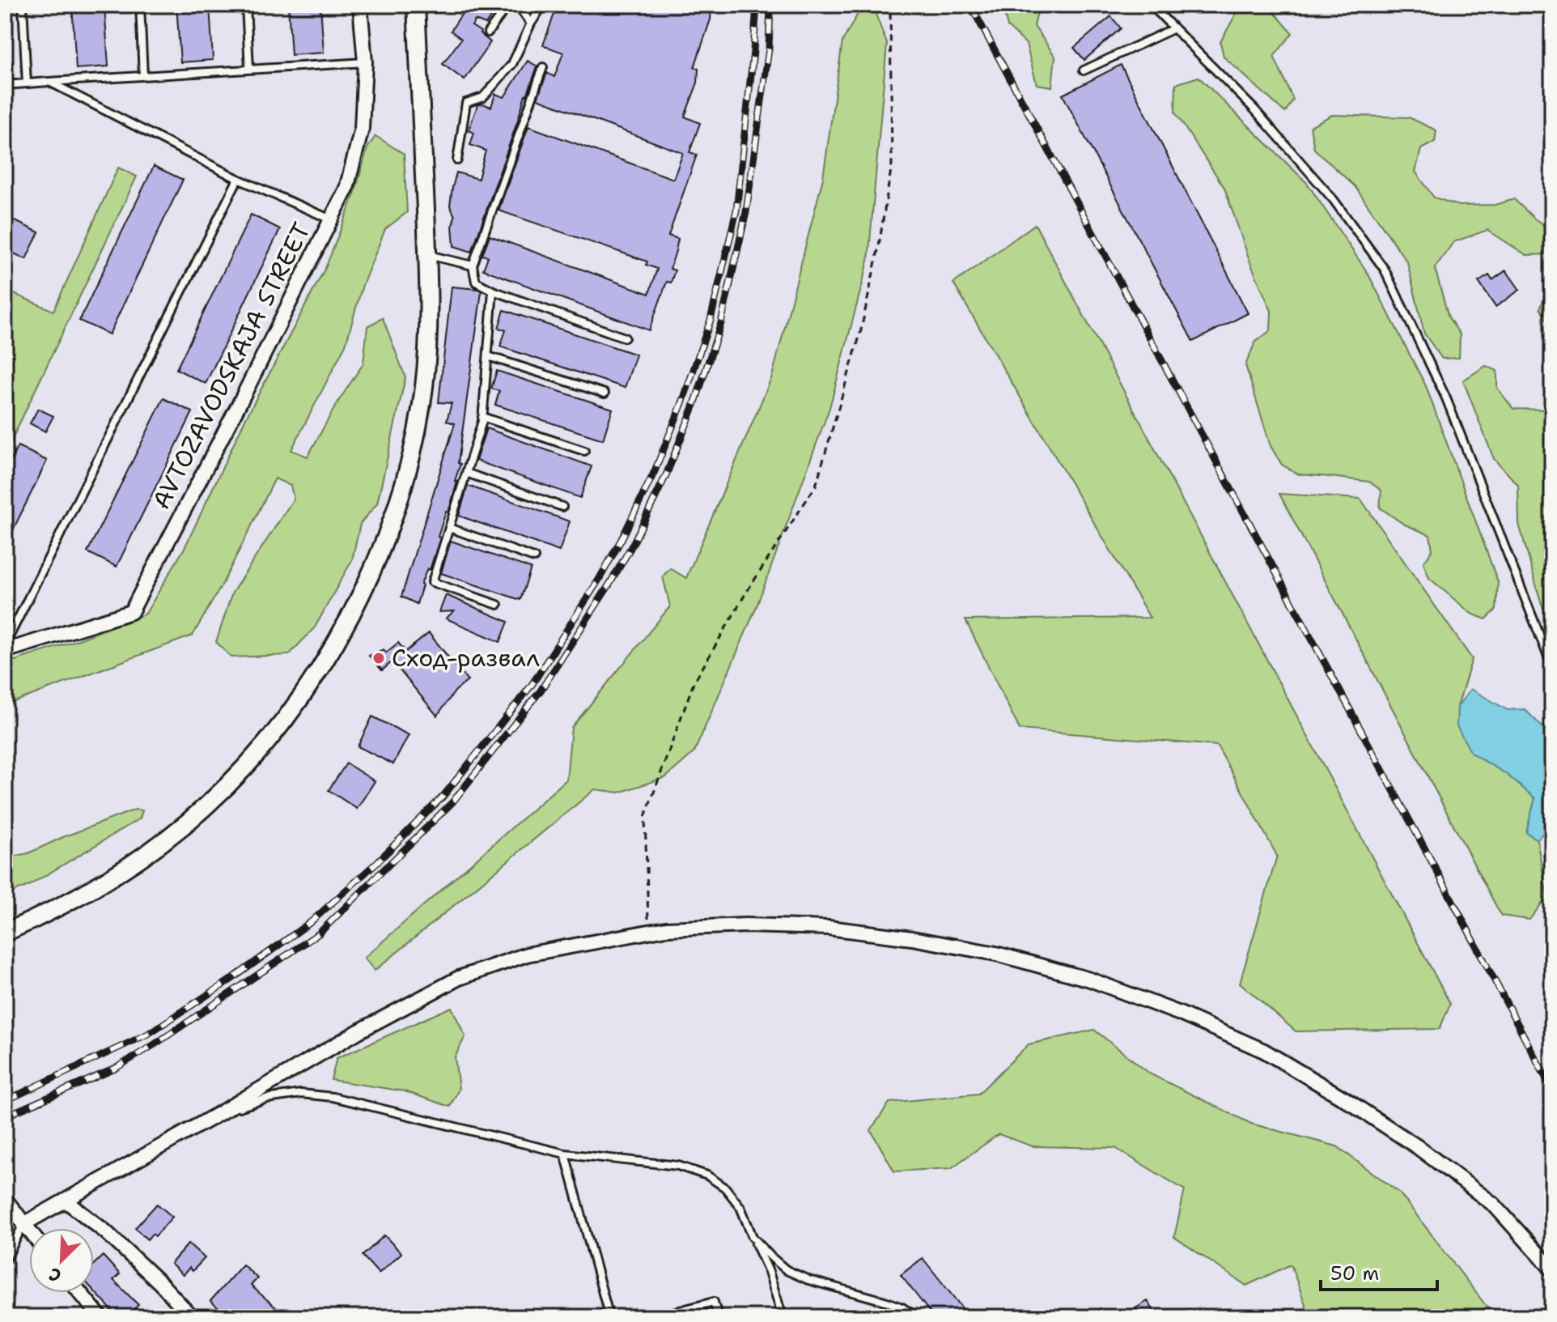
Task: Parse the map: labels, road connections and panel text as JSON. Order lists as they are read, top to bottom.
{
  "streets": {
    "street": ["AVTOZAVODSKAJA STREET"]
  },
  "places": ["Сход-развал"],
  "scale_bar": "50 m",
  "north": "bottom left"
}
